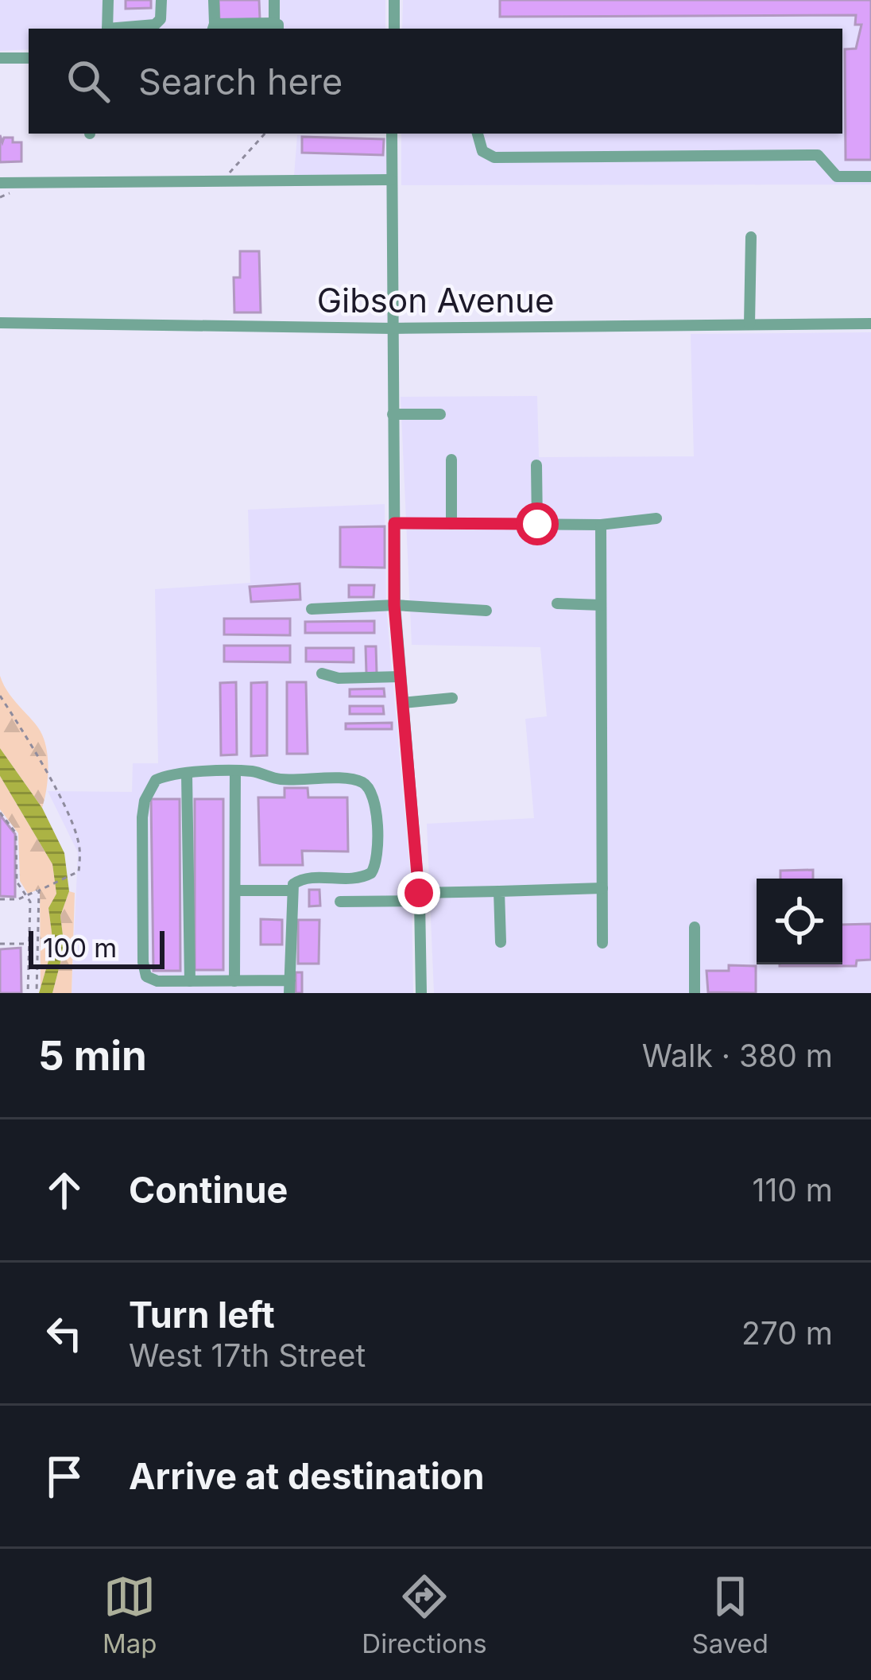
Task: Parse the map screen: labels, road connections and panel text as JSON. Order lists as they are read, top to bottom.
{
  "streets": {
    "street": ["Gibson Avenue"]
  },
  "scale_bar": "100 m",
  "page": {
    "search": "Search here",
    "scale": "100 m",
    "heading": ["5 min", "Walk · 380 m"],
    "list": [
      ["Continue", "110 m"],
      ["Turn left", "West 17th Street", "270 m"],
      "Arrive at destination"
    ],
    "nav": ["Map", "Directions", "Saved"]
  }
}
